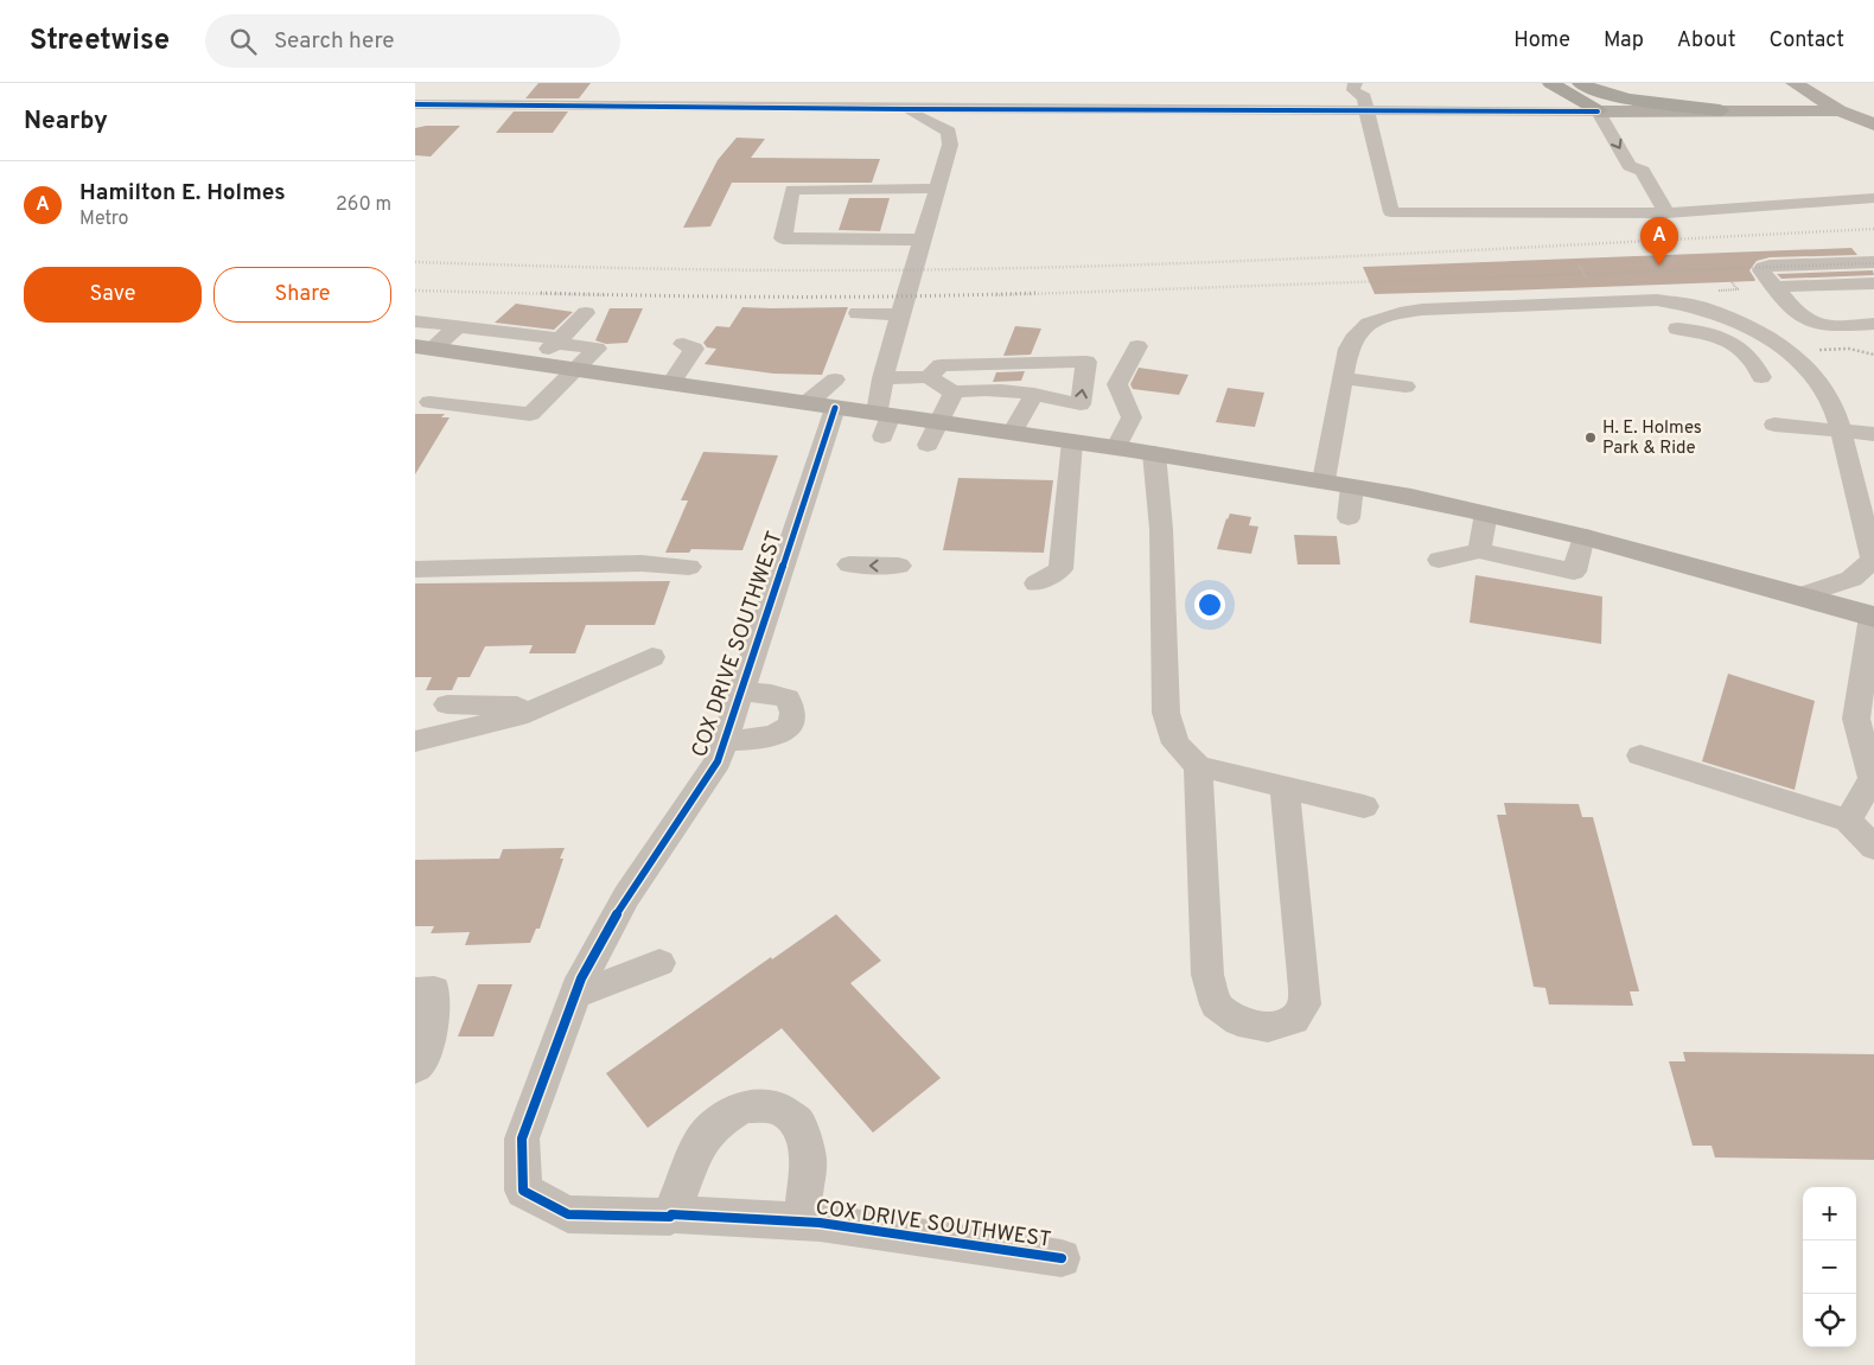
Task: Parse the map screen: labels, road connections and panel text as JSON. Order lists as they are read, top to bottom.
{
  "streets": {
    "street": ["COX DRIVE SOUTHWEST"]
  },
  "places": ["H. E. Holmes Park & Ride"],
  "page": {
    "header": "Streetwise",
    "search": "Search here",
    "nav": [
      "Home",
      "Map",
      "About",
      "Contact"
    ],
    "heading": "Nearby",
    "list": [
      {
        "mark": "A",
        "name": "Hamilton E. Holmes",
        "note": "Metro",
        "value": "260 m"
      }
    ],
    "pins": "A",
    "buttons": ["Save", "Share"],
    "map_buttons": ["+", "−"]
  }
}
